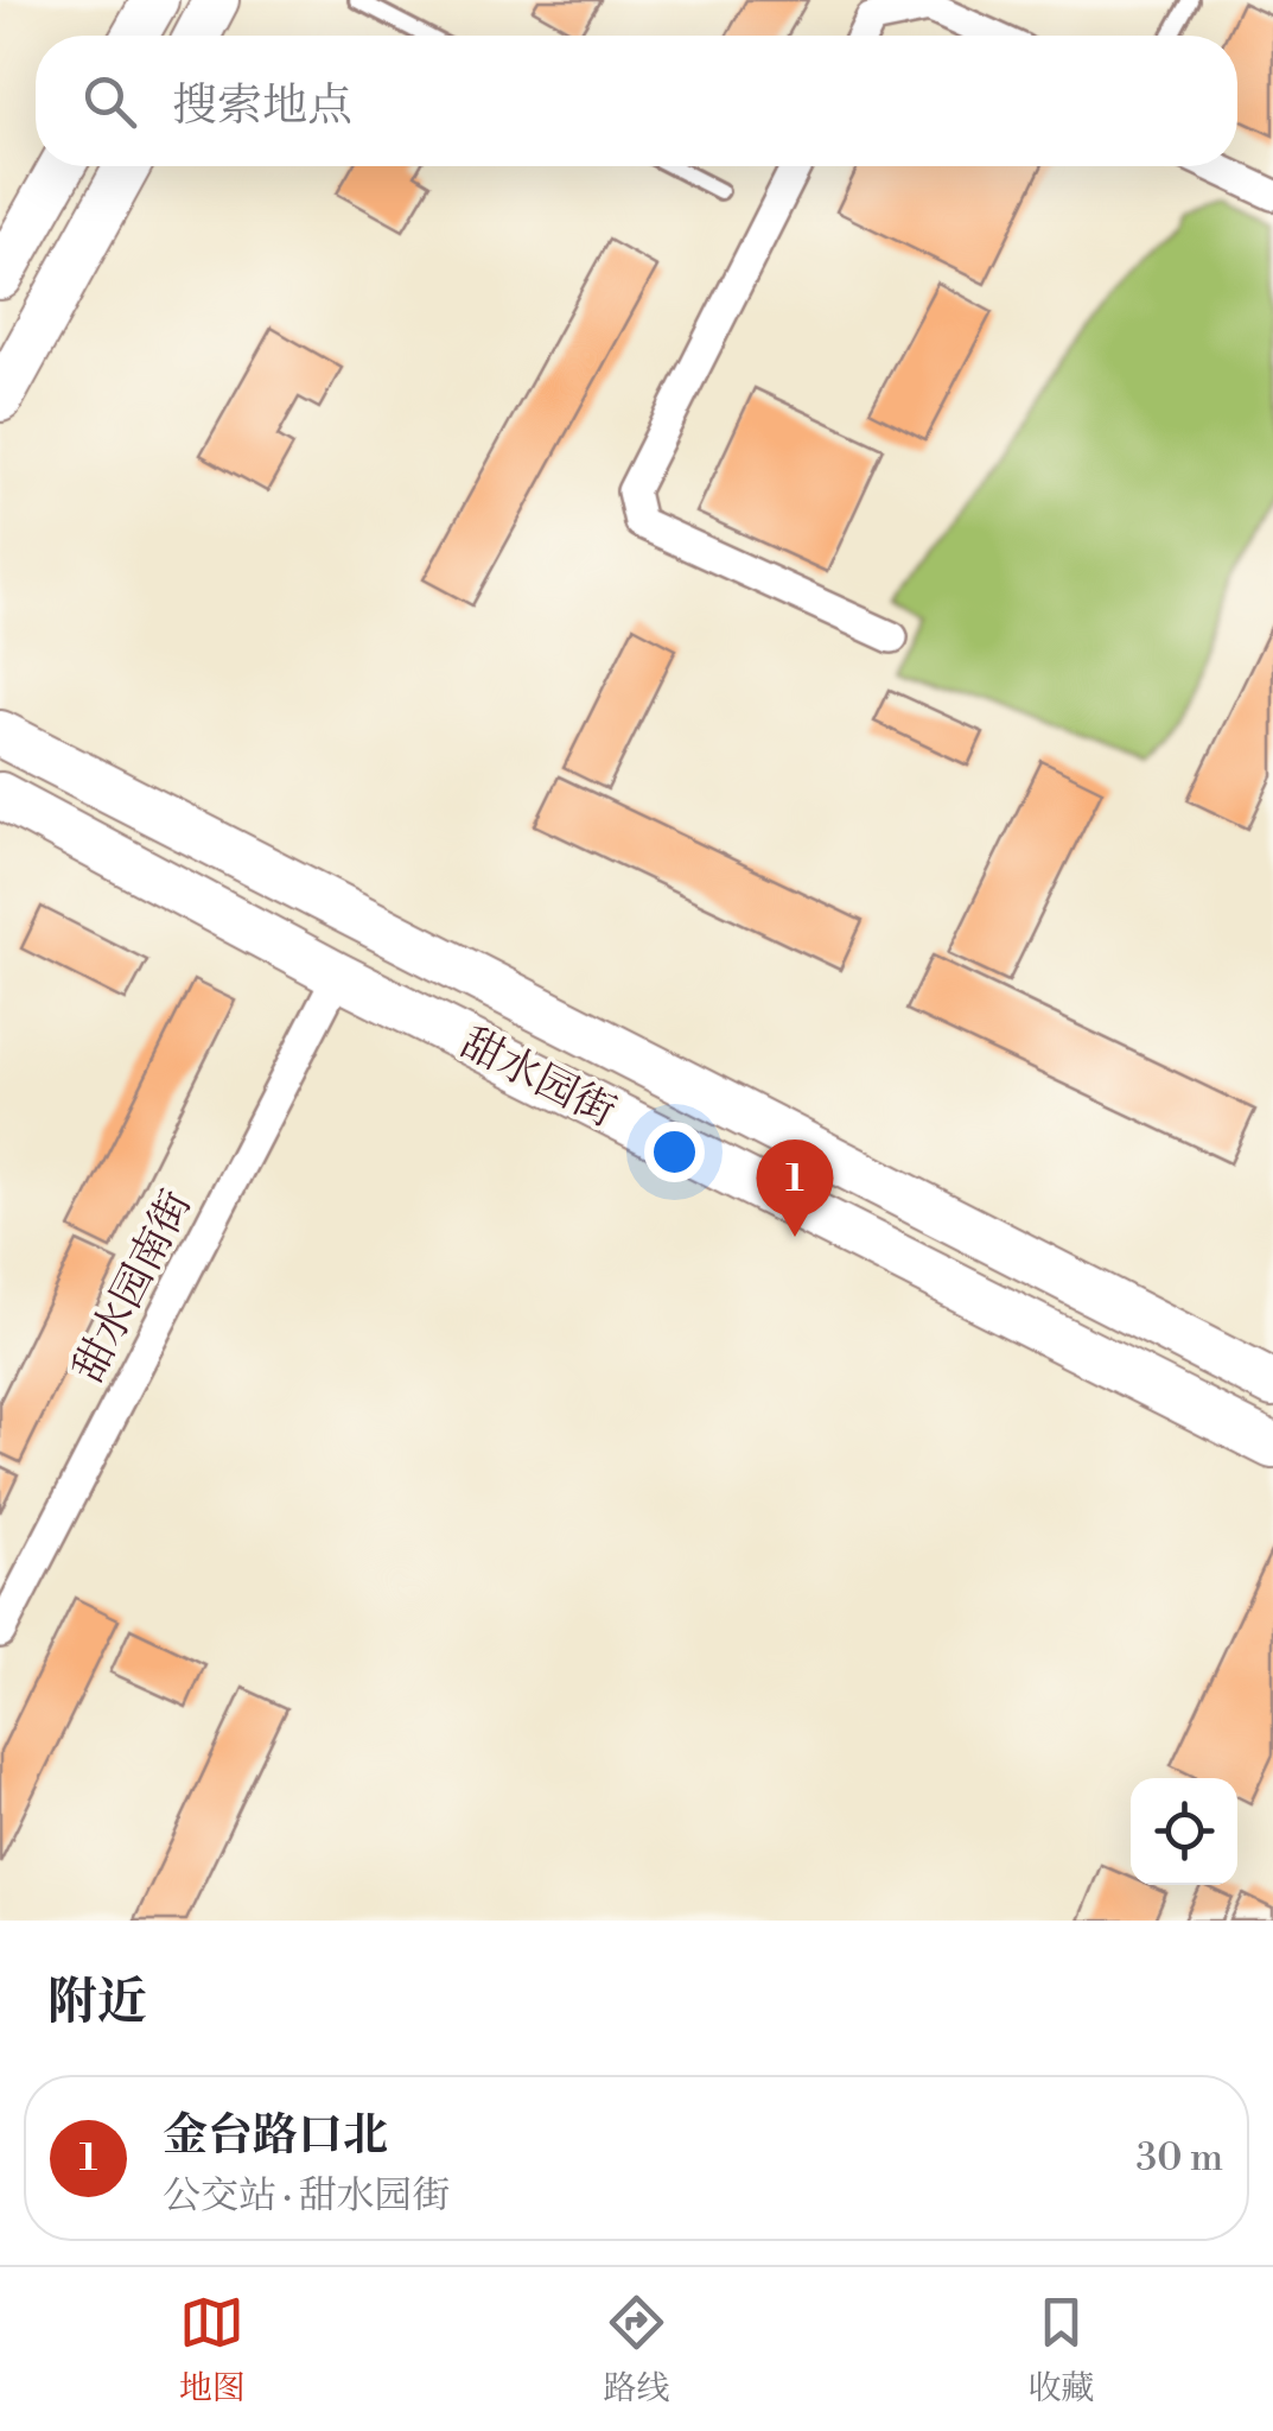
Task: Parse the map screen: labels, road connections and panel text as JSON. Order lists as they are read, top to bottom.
{
  "streets": {
    "main road": ["甜水园街"],
    "street": ["甜水园南街"]
  },
  "crossings": [
    ["甜水园街", "甜水园南街"]
  ],
  "page": {
    "search": "搜索地点",
    "pins": "1",
    "heading": "附近",
    "list": [
      {
        "mark": "1",
        "name": "金台路口北",
        "note": "公交站 · 甜水园街",
        "value": "30 m"
      }
    ],
    "nav": ["地图", "路线", "收藏"]
  }
}
